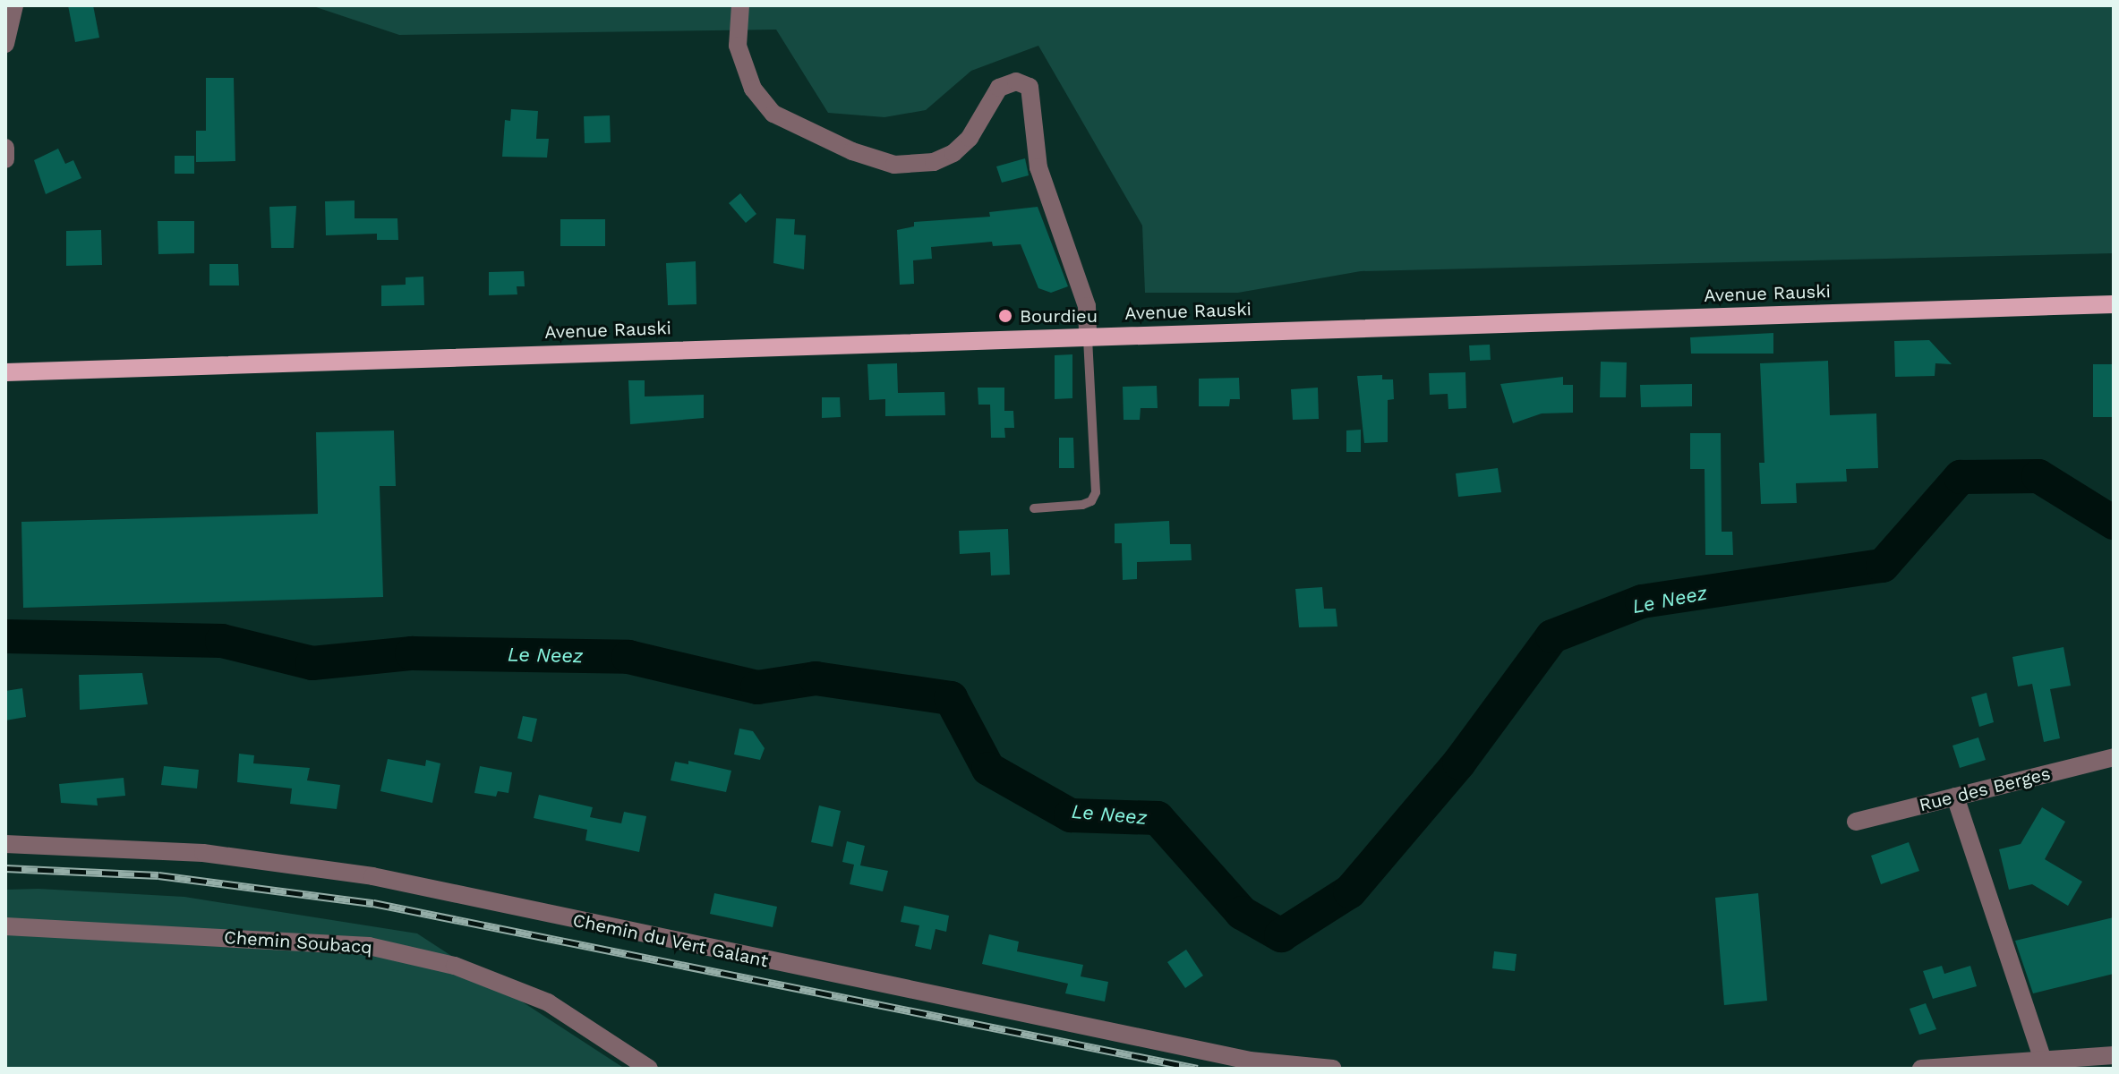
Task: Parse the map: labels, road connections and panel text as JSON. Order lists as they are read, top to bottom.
{
  "streets": {
    "main road": ["Avenue Rauski"],
    "street": ["Rue des Berges", "Chemin du Vert Galant", "Chemin Soubacq"]
  },
  "water": ["Le Neez"],
  "places": ["Bourdieu"]
}
